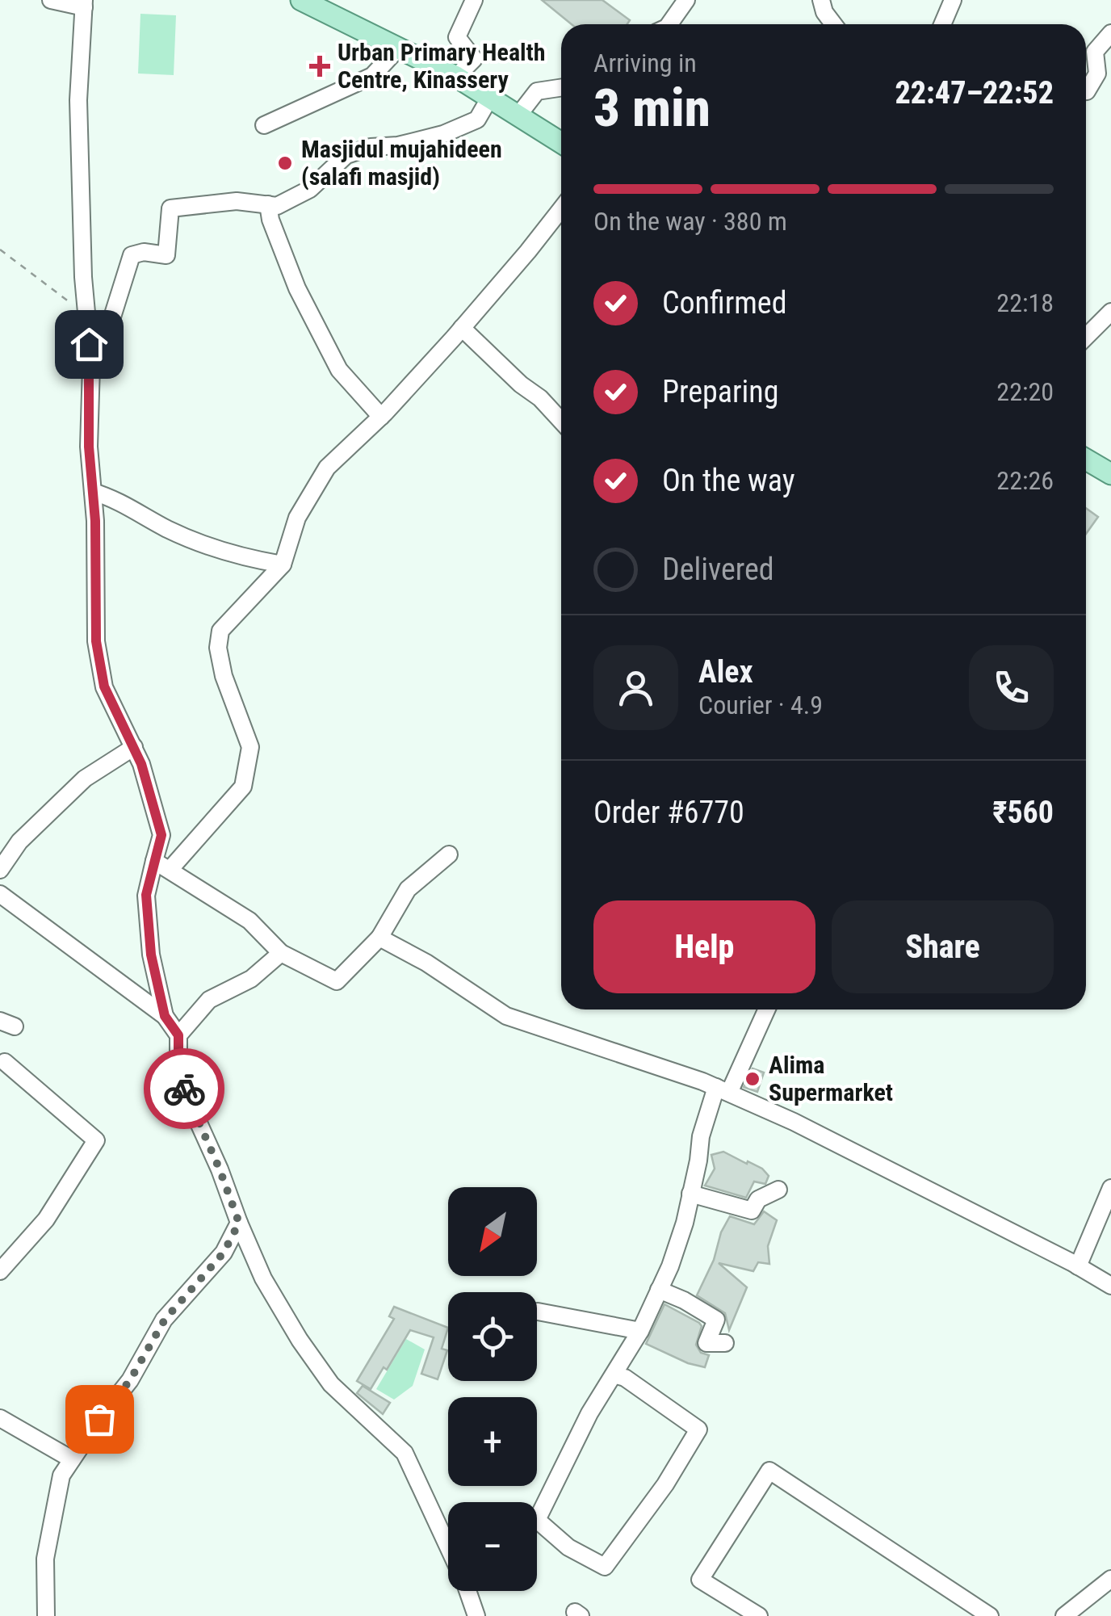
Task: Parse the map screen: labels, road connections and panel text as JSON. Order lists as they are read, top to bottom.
{
  "places": {
    "health": ["Urban Primary Health Centre, Kinassery"],
    "other": ["Masjidul mujahideen (salafi masjid)", "Alima Supermarket"]
  },
  "north": "bottom left",
  "page": {
    "heading": ["3 min", "Arriving in", "22:47–22:52"],
    "panel": [
      "Alex",
      "Courier · 4.9",
      "Order #6770",
      "₹560"
    ],
    "bar": "On the way · 380 m",
    "list": [
      ["Confirmed", "22:18"],
      ["Preparing", "22:20"],
      ["On the way", "22:26"],
      "Delivered"
    ],
    "buttons": ["Help", "Share"],
    "map_buttons": ["+", "−"]
  }
}
